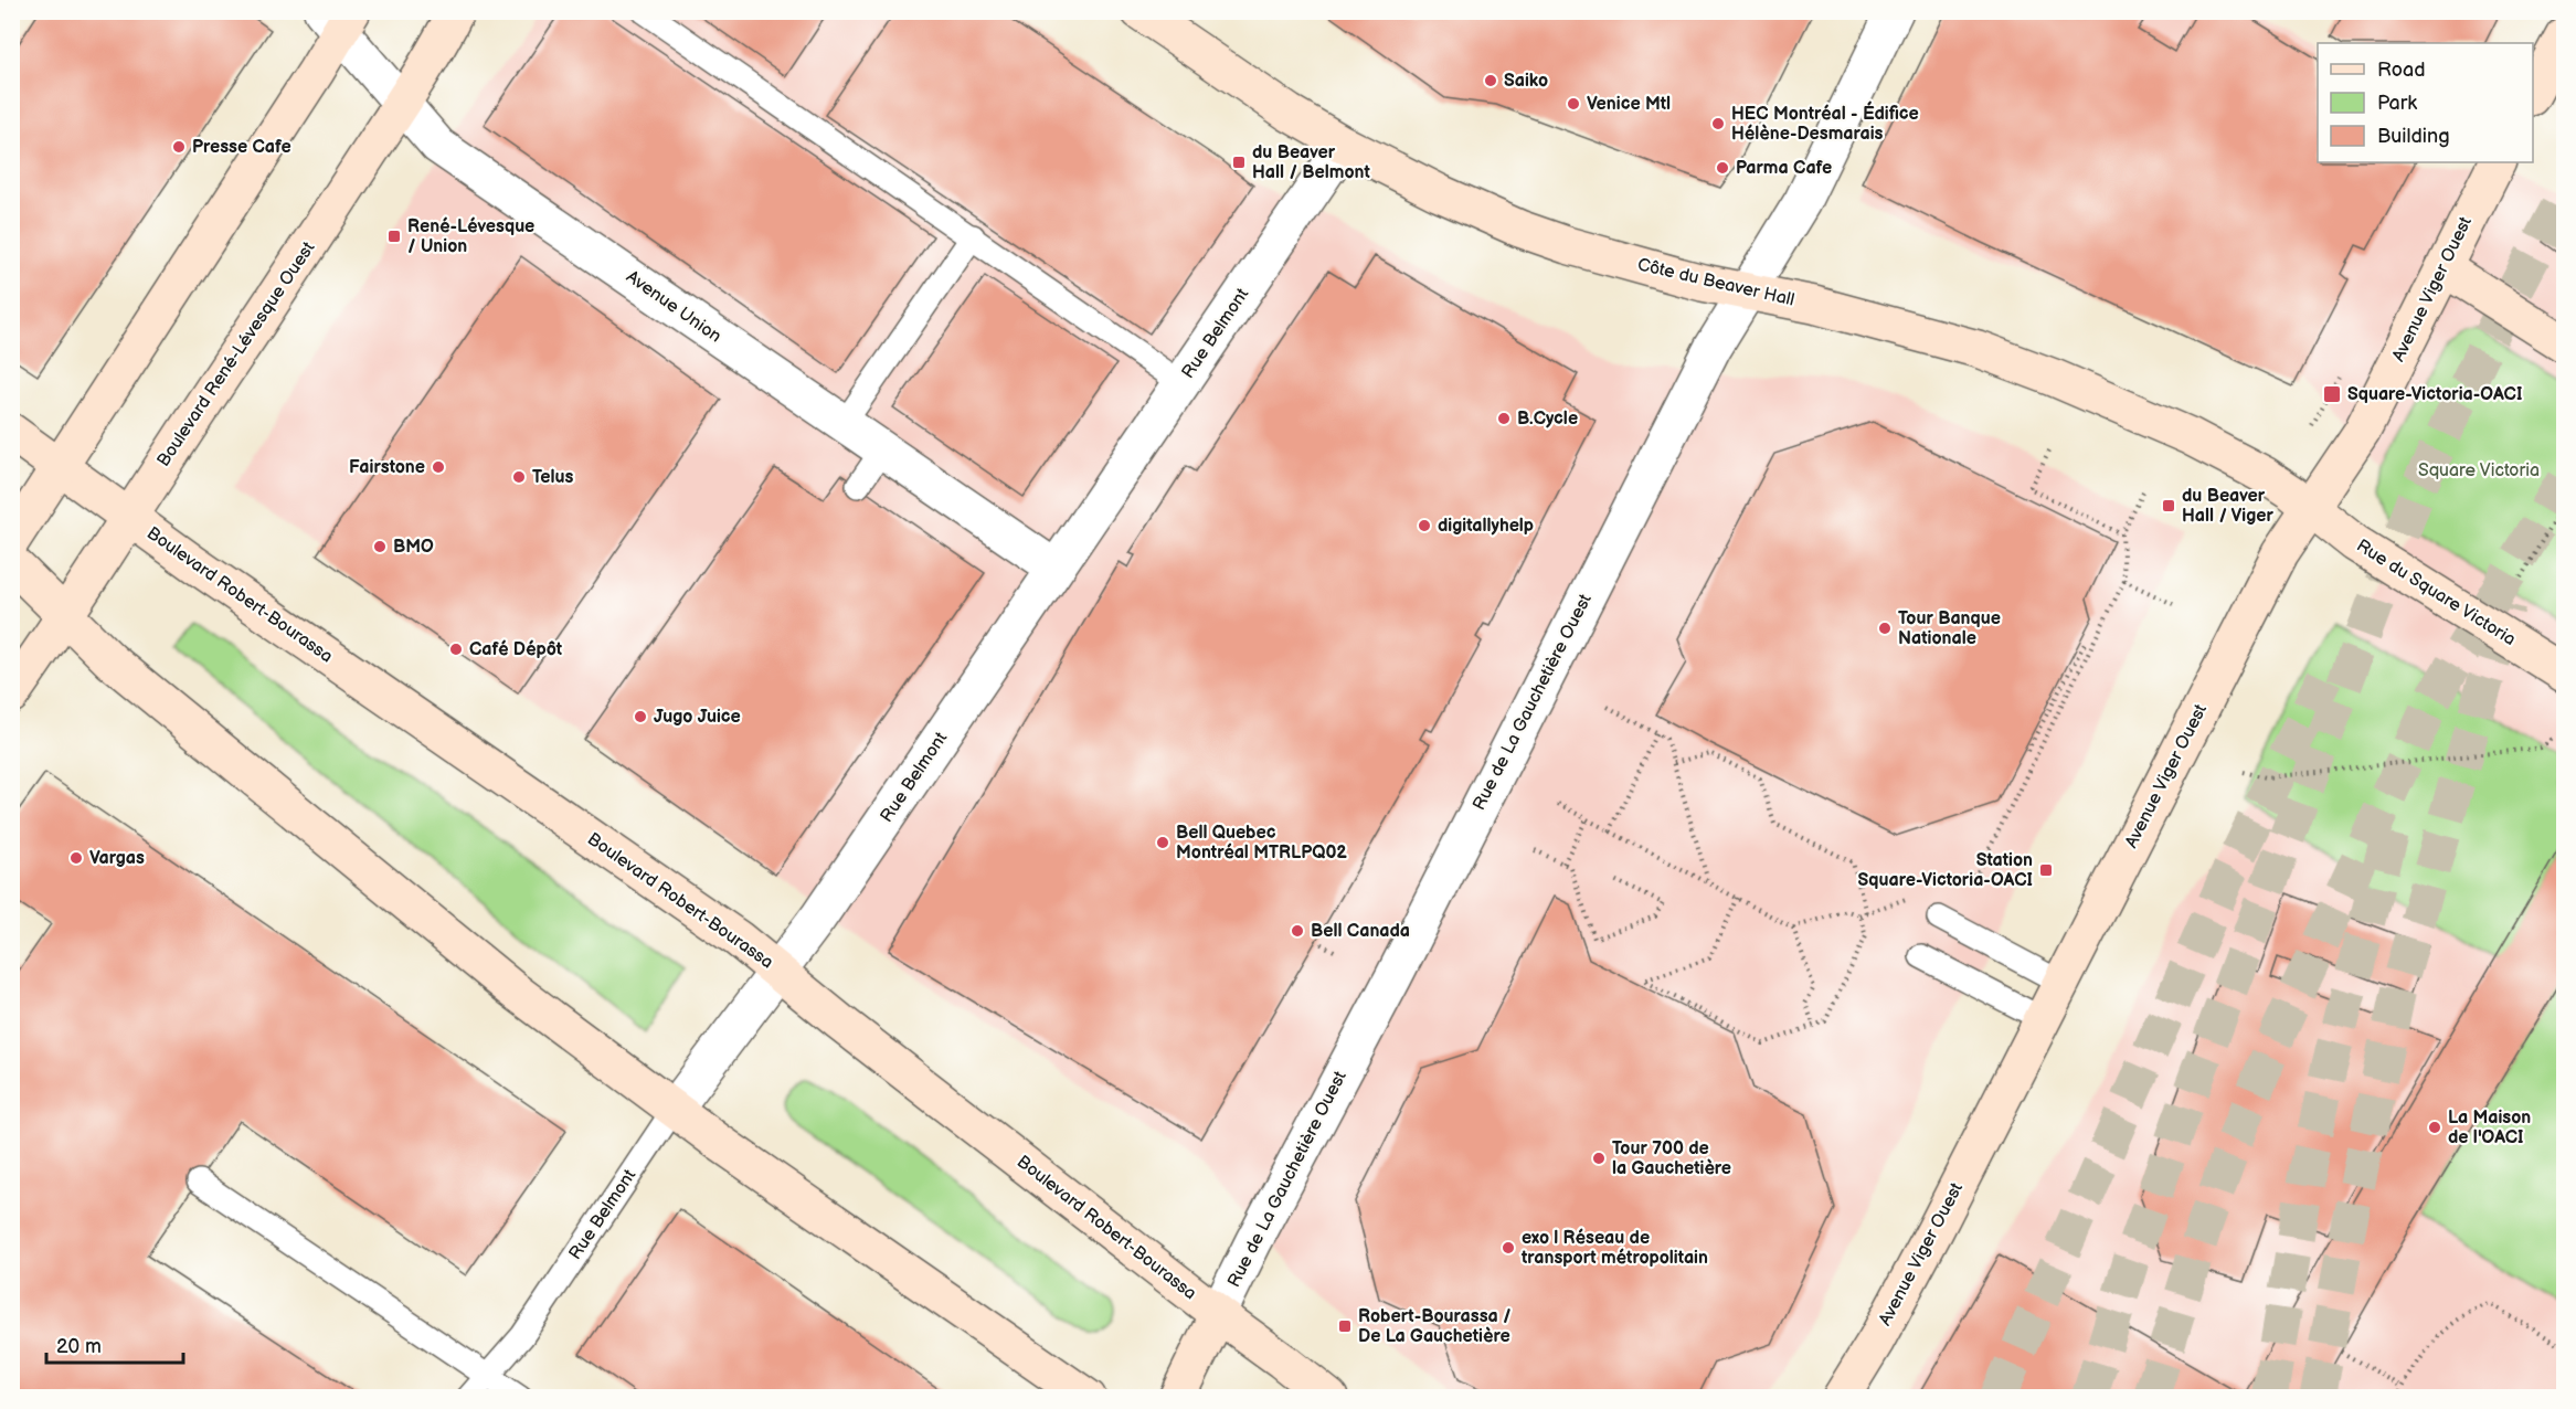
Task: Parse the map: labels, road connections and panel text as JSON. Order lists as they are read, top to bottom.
{
  "streets": {
    "main road": [
      "Côte du Beaver Hall",
      "Avenue Viger Ouest",
      "Boulevard René-Lévesque Ouest",
      "Rue du Square Victoria",
      "Boulevard Robert-Bourassa",
      "Rue de La Gauchetière Ouest"
    ],
    "street": ["Avenue Union", "Rue Belmont"]
  },
  "crossings": [
    ["Côte du Beaver Hall", "Avenue Viger Ouest"],
    ["Côte du Beaver Hall", "Rue Belmont"],
    ["Côte du Beaver Hall", "Rue du Square Victoria"],
    ["Côte du Beaver Hall", "Rue de La Gauchetière Ouest"],
    ["Avenue Viger Ouest", "Rue du Square Victoria"],
    ["Avenue Union", "Rue Belmont"],
    ["Avenue Union", "Boulevard René-Lévesque Ouest"],
    ["Rue Belmont", "Boulevard Robert-Bourassa"],
    ["Boulevard René-Lévesque Ouest", "Boulevard Robert-Bourassa"],
    ["Boulevard Robert-Bourassa", "Rue de La Gauchetière Ouest"]
  ],
  "parks": ["Square Victoria"],
  "places": {
    "other": [
      "Saiko",
      "Venice Mtl",
      "HEC Montréal - Édifice Hélène-Desmarais",
      "Presse Cafe",
      "Parma Cafe",
      "B.Cycle",
      "Fairstone",
      "Telus",
      "digitallyhelp",
      "BMO",
      "Tour Banque Nationale",
      "Café Dépôt",
      "Jugo Juice",
      "Bell Quebec Montréal MTRLPQ02",
      "Vargas",
      "Bell Canada",
      "La Maison de l'OACI",
      "Tour 700 de la Gauchetière",
      "exo | Réseau de transport métropolitain"
    ],
    "transit": [
      "du Beaver Hall / Belmont",
      "René-Lévesque / Union",
      "Square-Victoria-OACI",
      "du Beaver Hall / Viger",
      "Station Square-Victoria-OACI",
      "Robert-Bourassa / De La Gauchetière"
    ]
  },
  "legend": ["Road", "Park", "Building"],
  "scale_bar": "20 m"
}
